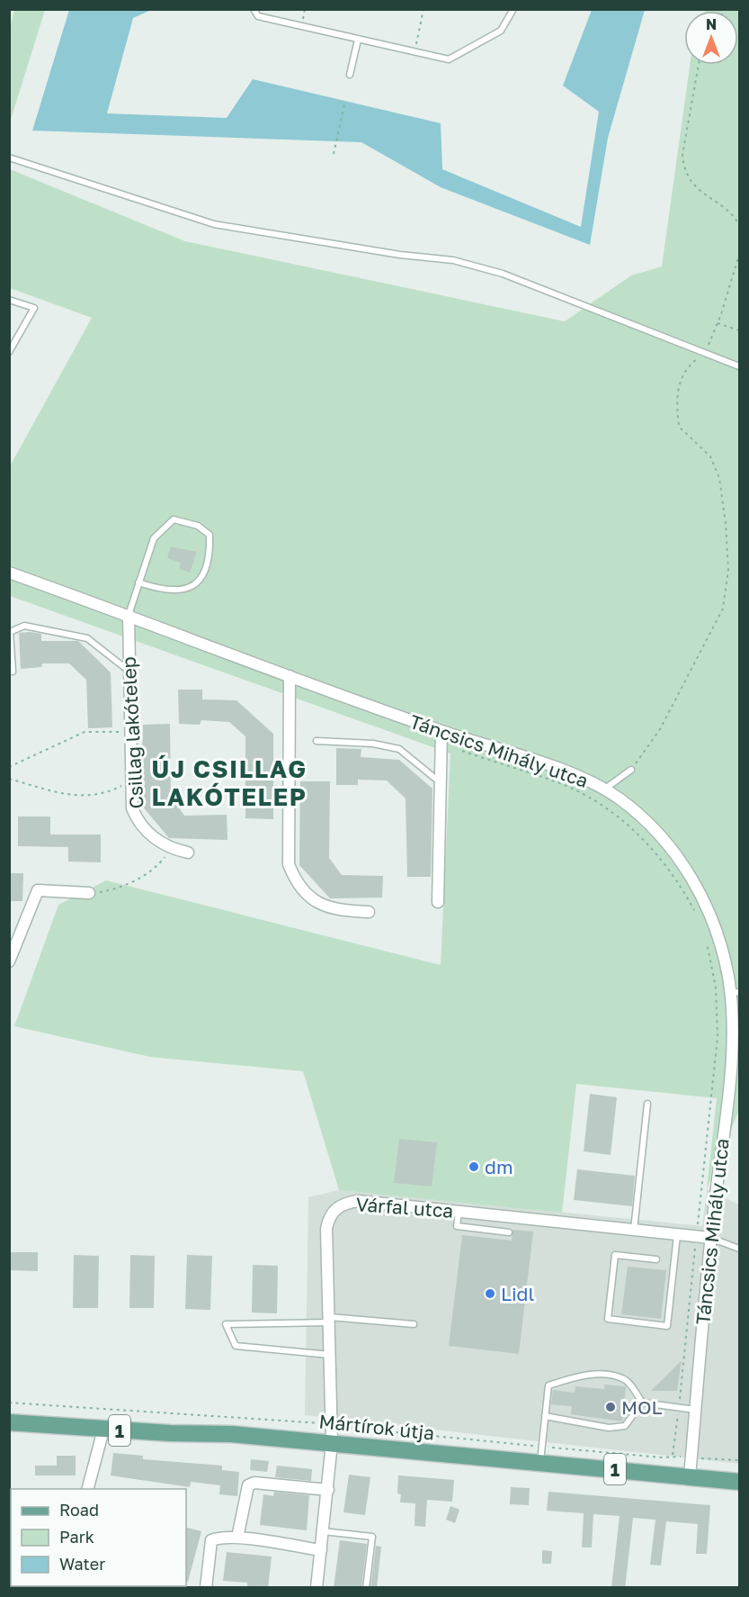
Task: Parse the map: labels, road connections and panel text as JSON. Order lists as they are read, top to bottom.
{
  "streets": {
    "main road": ["Mártírok útja", "1"],
    "street": ["Csillag lakótelep", "Táncsics Mihály utca", "Várfal utca"]
  },
  "crossings": [
    ["Csillag lakótelep", "Táncsics Mihály utca"],
    ["Táncsics Mihály utca", "Várfal utca"],
    ["Táncsics Mihály utca", "Mártírok útja"],
    ["Várfal utca", "Mártírok útja"]
  ],
  "districts": ["ÚJ CSILLAG LAKÓTELEP"],
  "places": ["dm", "Lidl", "MOL"],
  "legend": ["Road", "Park", "Water"],
  "north": "top"
}
